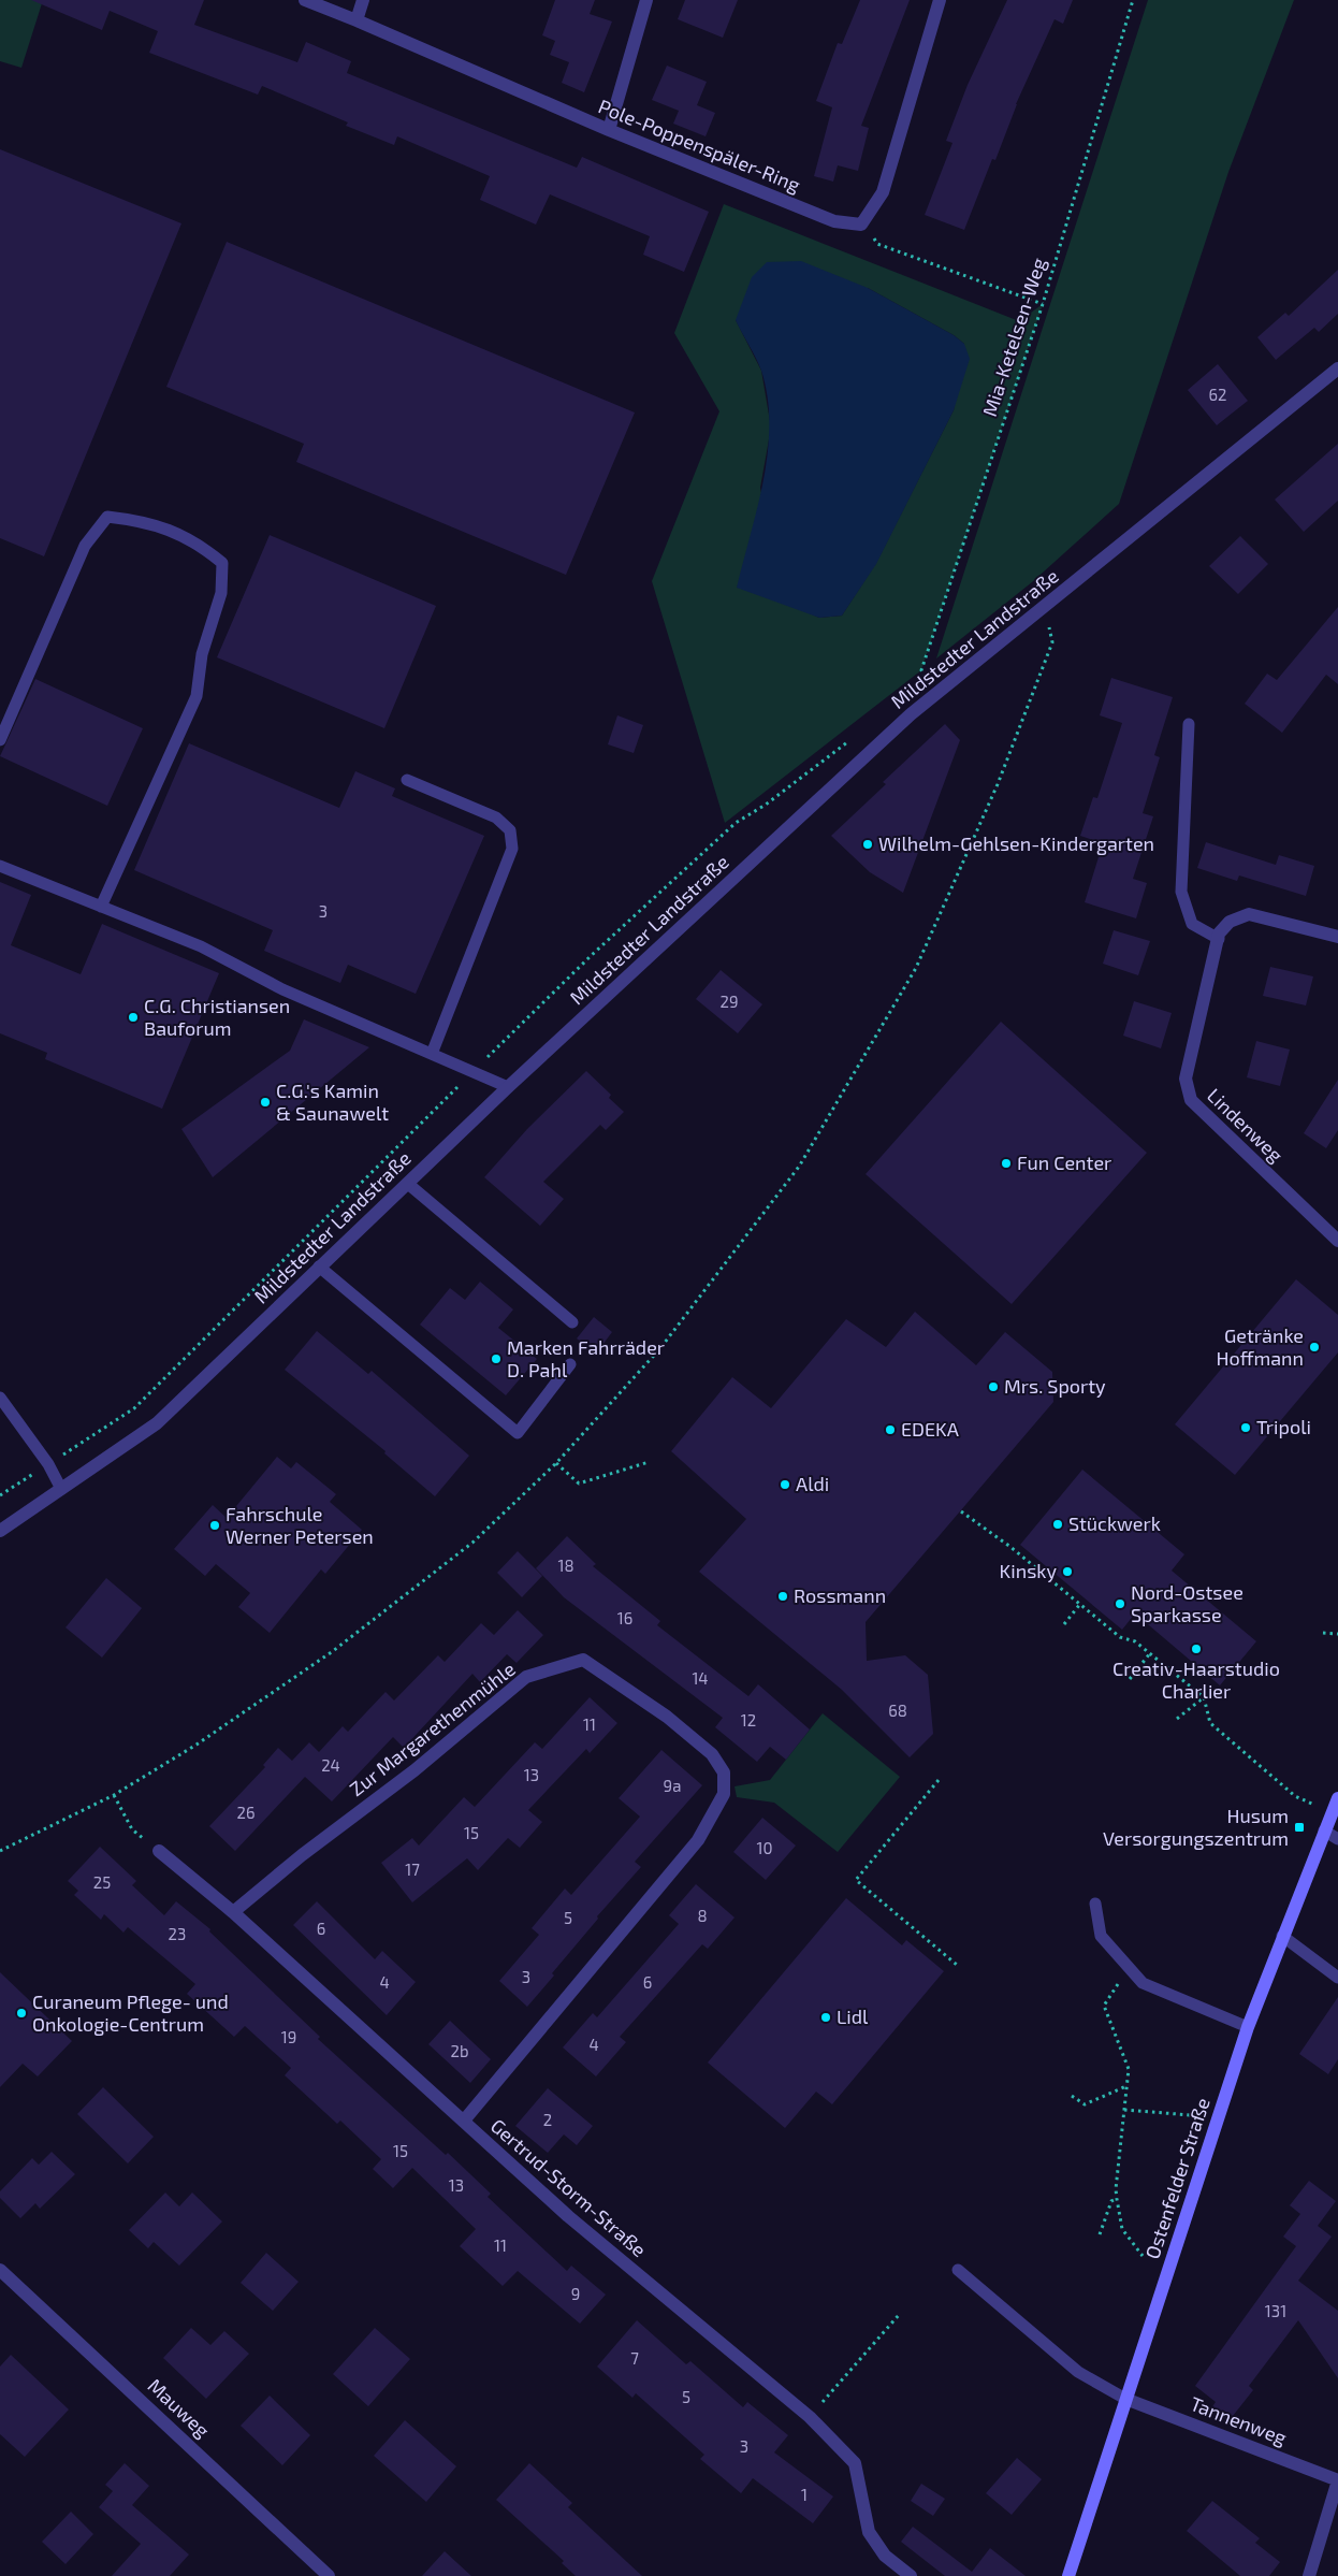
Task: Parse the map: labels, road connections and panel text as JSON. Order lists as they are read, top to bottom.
{
  "streets": {
    "main road": ["Ostenfelder Straße"],
    "street": [
      "Pole-Poppenspäler-Ring",
      "Mildstedter Landstraße",
      "Lindenweg",
      "Zur Margarethenmühle",
      "Gertrud-Storm-Straße",
      "Mauweg",
      "Tannenweg"
    ],
    "path": ["Mia-Ketelsen-Weg"]
  },
  "crossings": [
    ["Zur Margarethenmühle", "Gertrud-Storm-Straße"],
    ["Ostenfelder Straße", "Tannenweg"]
  ],
  "places": {
    "other": [
      "Wilhelm-Gehlsen-Kindergarten",
      "C.G. Christiansen Bauforum",
      "C.G.'s Kamin & Saunawelt",
      "Fun Center",
      "Getränke Hoffmann",
      "Marken Fahrräder D. Pahl",
      "Mrs. Sporty",
      "Tripoli",
      "EDEKA",
      "Aldi",
      "Stückwerk",
      "Fahrschule Werner Petersen",
      "Kinsky",
      "Rossmann",
      "Nord-Ostsee Sparkasse",
      "Creativ-Haarstudio Charlier",
      "Curaneum Pflege- und Onkologie-Centrum",
      "Lidl"
    ],
    "transit": ["Husum Versorgungszentrum"]
  },
  "house_numbers": [
    "62",
    "3",
    "29",
    "18",
    "16",
    "14",
    "68",
    "12",
    "11",
    "24",
    "13",
    "9a",
    "26",
    "15",
    "10",
    "17",
    "25",
    "8",
    "5",
    "6",
    "23",
    "3",
    "4",
    "6",
    "19",
    "4",
    "2b",
    "2",
    "15",
    "13",
    "11",
    "9",
    "131",
    "7",
    "5",
    "3",
    "1"
  ]
}
